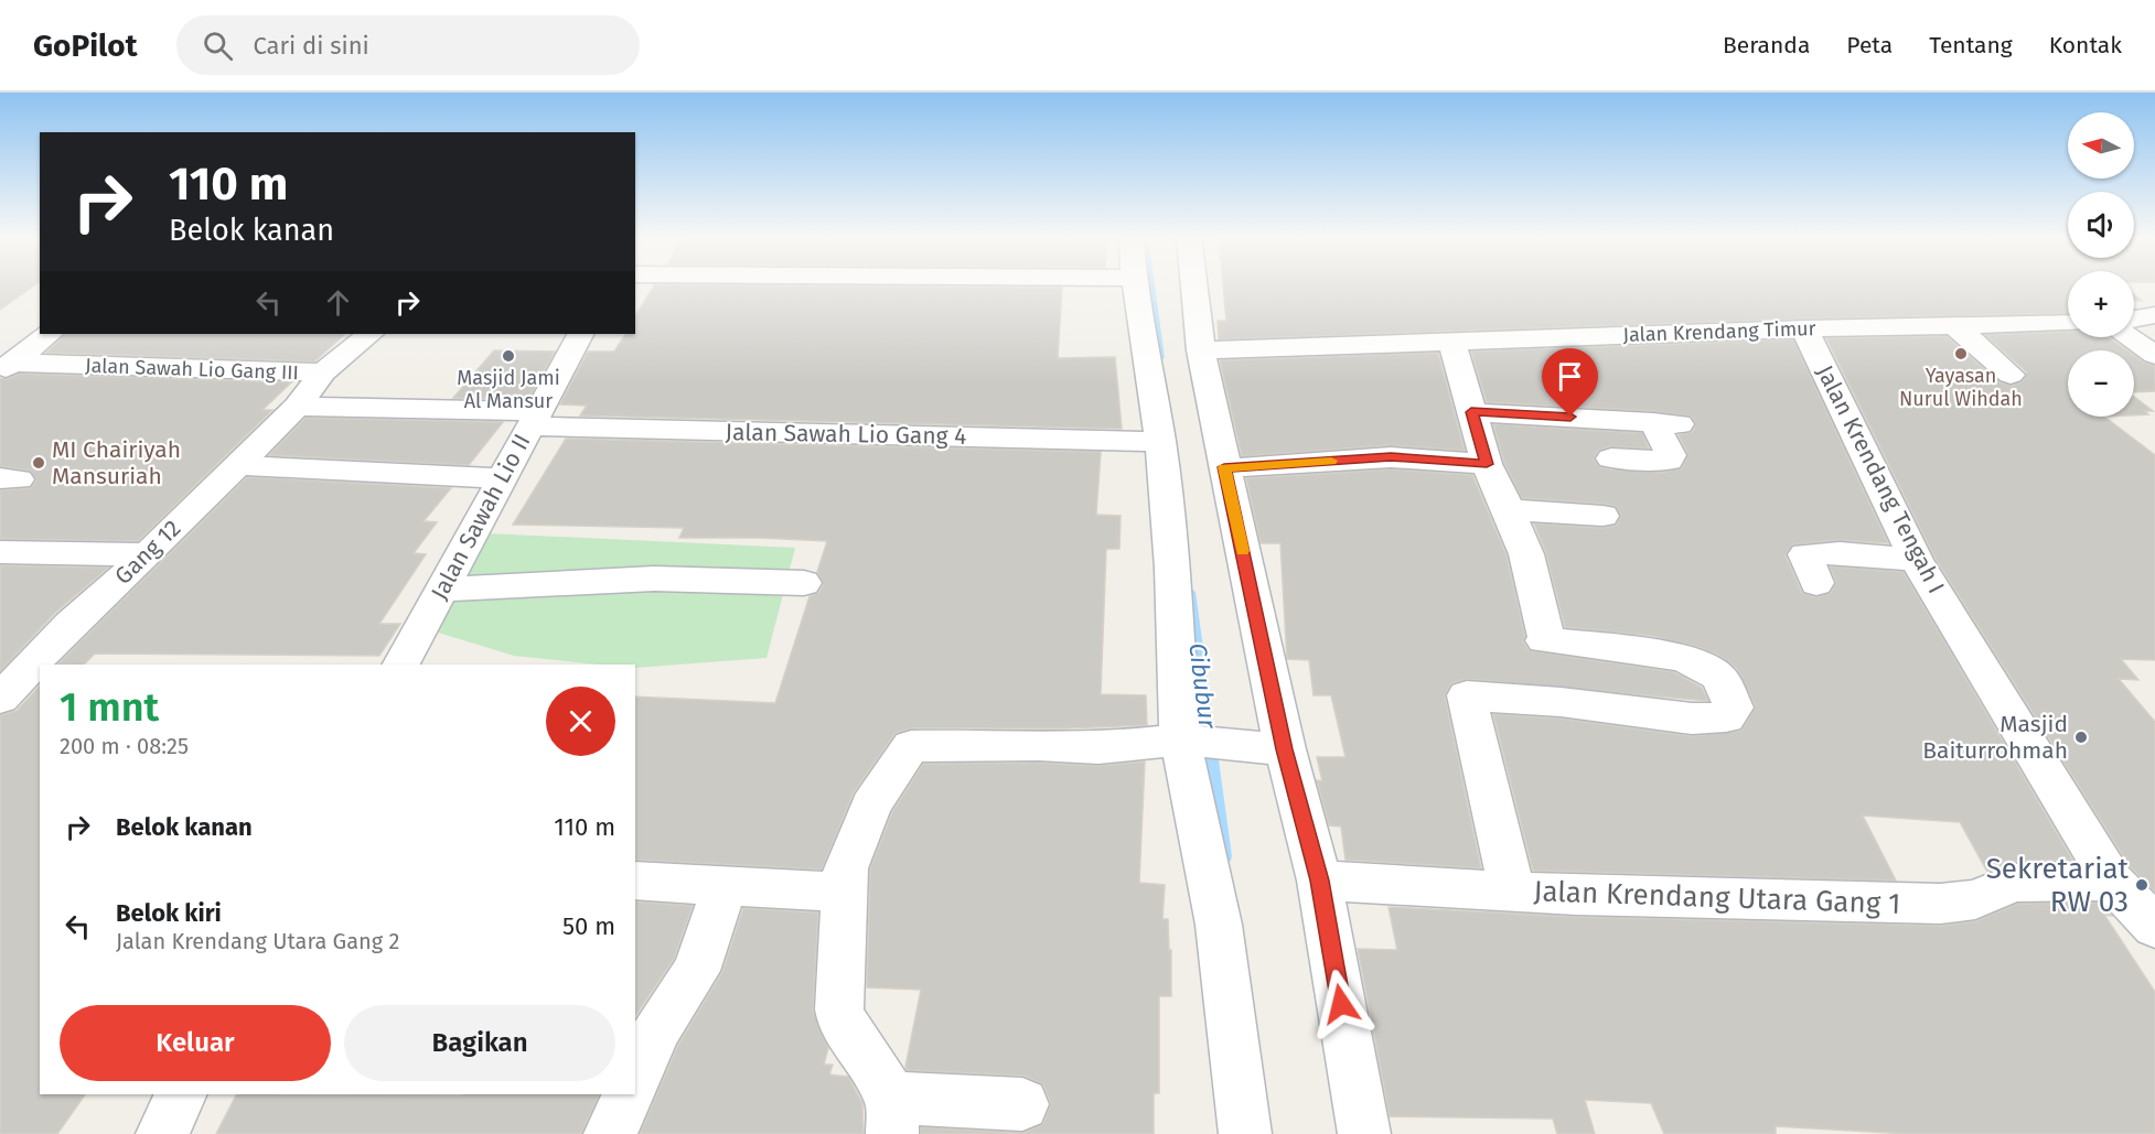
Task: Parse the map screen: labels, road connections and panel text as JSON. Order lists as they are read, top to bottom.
{
  "streets": {
    "street": [
      "Jalan Krendang Timur",
      "Jalan Sawah Lio Gang III",
      "Jalan Sawah Lio Gang 4",
      "Jalan Krendang Tengah I",
      "Jalan Sawah Lio II",
      "Gang 12",
      "Jalan Krendang Utara Gang 1"
    ]
  },
  "crossings": [
    ["Jalan Krendang Timur", "Jalan Krendang Tengah I"],
    ["Jalan Sawah Lio Gang III", "Jalan Sawah Lio Gang 4"],
    ["Jalan Sawah Lio Gang III", "Jalan Sawah Lio II"],
    ["Jalan Sawah Lio Gang III", "Gang 12"],
    ["Jalan Sawah Lio Gang 4", "Jalan Sawah Lio II"],
    ["Jalan Krendang Tengah I", "Jalan Krendang Utara Gang 1"]
  ],
  "water": ["Cibubur"],
  "places": [
    "Yayasan Nurul Wihdah",
    "Masjid Jami Al Mansur",
    "MI Chairiyah Mansuriah",
    "Masjid Baiturrohmah",
    "Sekretariat RW 03"
  ],
  "north": "left",
  "page": {
    "header": "GoPilot",
    "search": "Cari di sini",
    "nav": [
      "Beranda",
      "Peta",
      "Tentang",
      "Kontak"
    ],
    "map_buttons": ["+", "−"],
    "turn": ["110 m", "Belok kanan"],
    "heading": ["1 mnt", "200 m · 08:25"],
    "list": [
      {
        "name": "Belok kanan",
        "value": "110 m"
      },
      {
        "name": "Belok kiri",
        "note": "Jalan Krendang Utara Gang 2",
        "value": "50 m"
      }
    ],
    "buttons": ["Keluar", "Bagikan"]
  }
}
